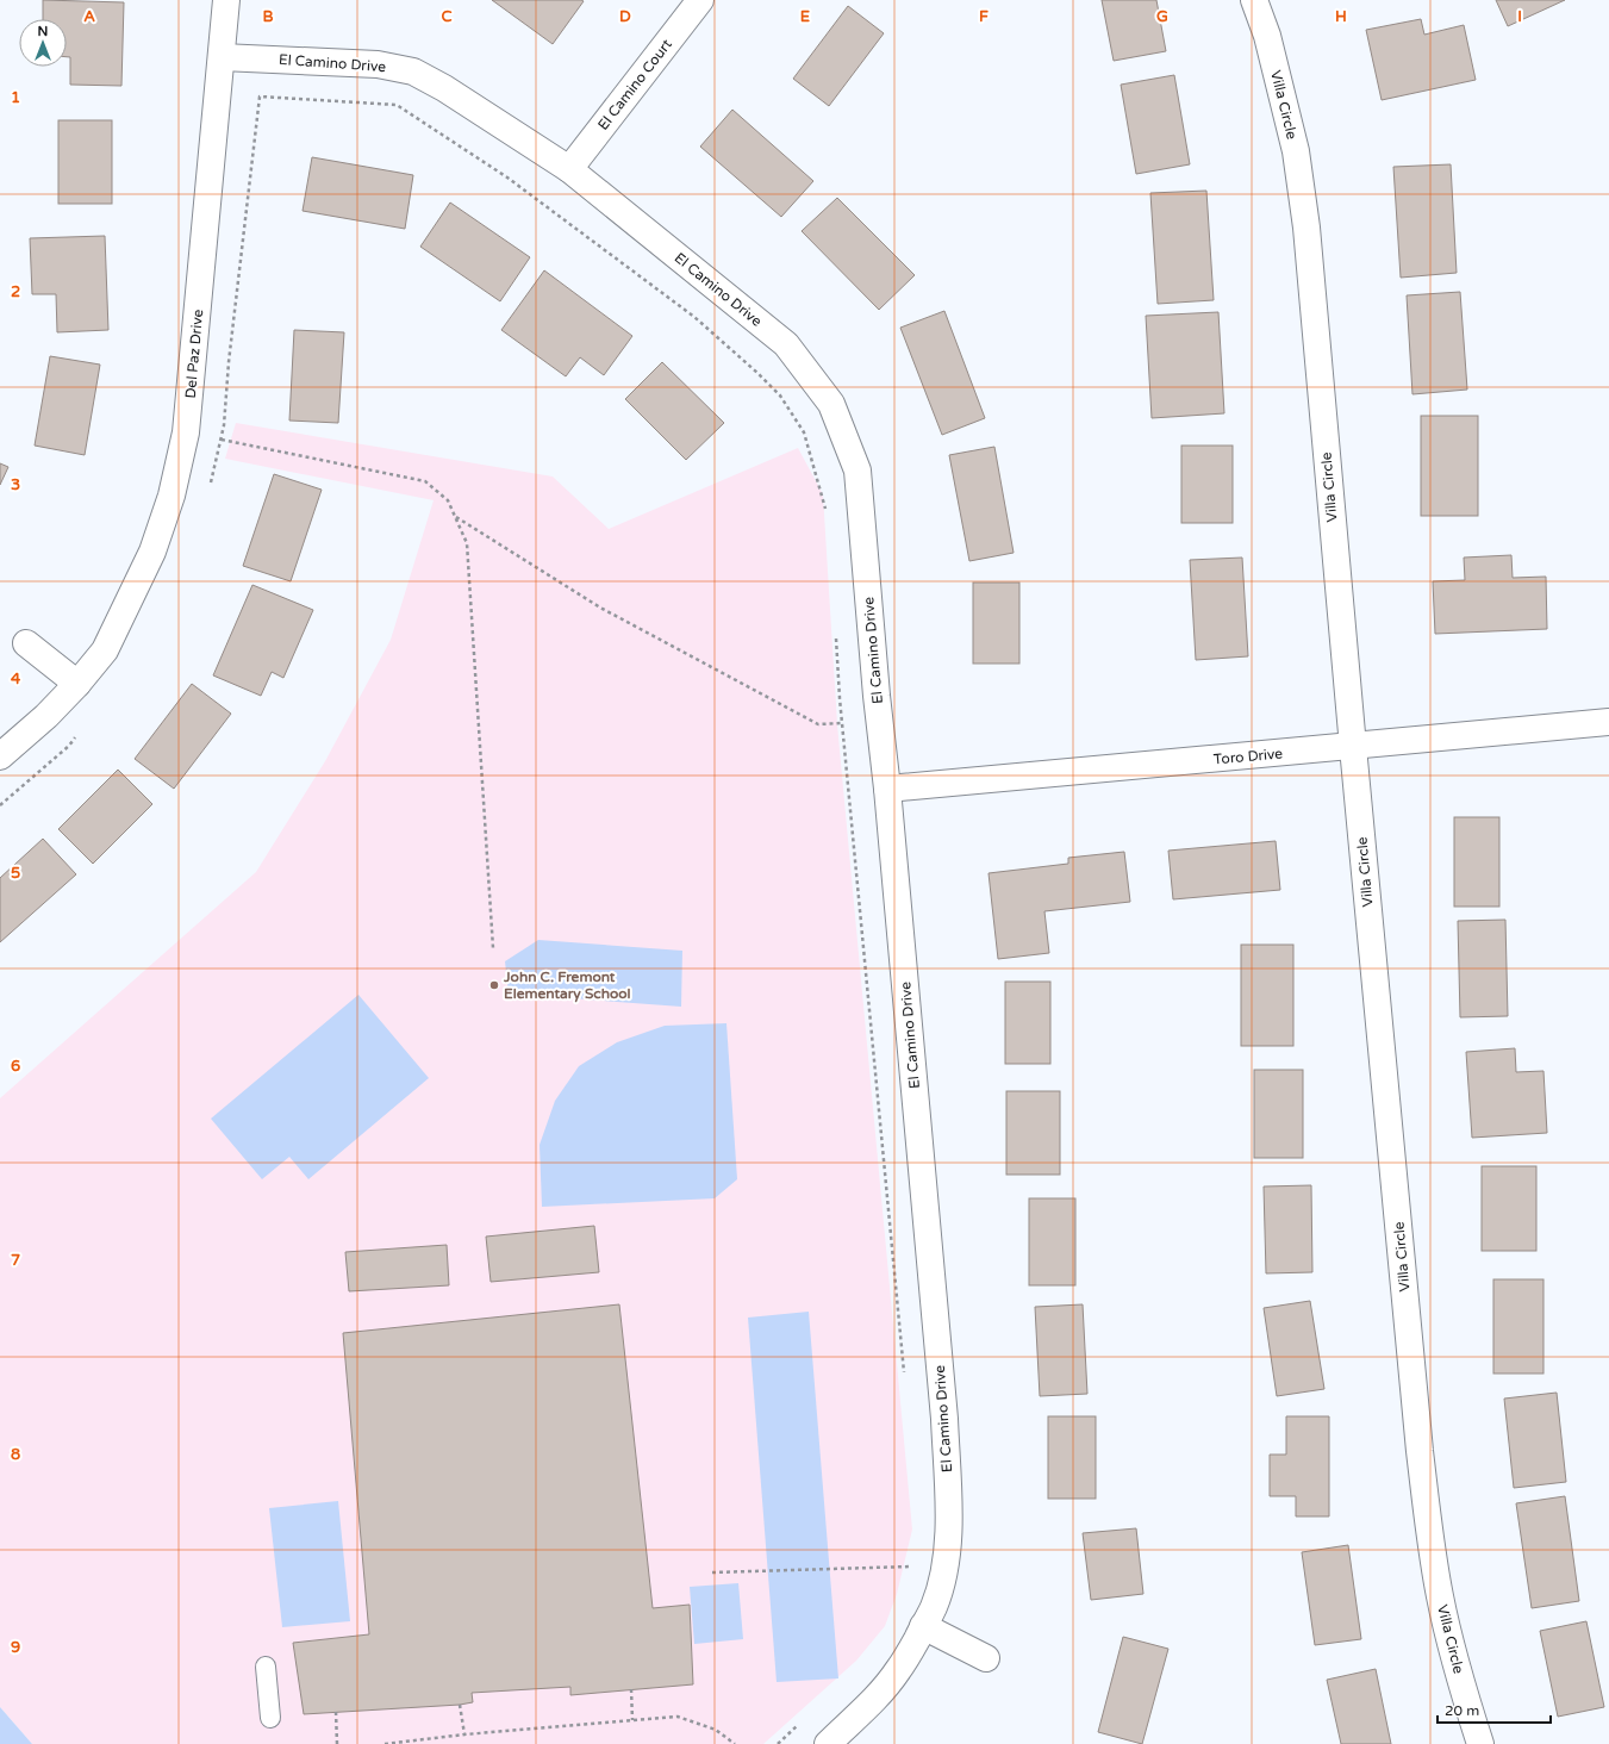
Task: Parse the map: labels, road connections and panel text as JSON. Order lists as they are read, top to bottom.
{
  "streets": {
    "street": [
      "El Camino Drive",
      "El Camino Court",
      "Villa Circle",
      "Del Paz Drive",
      "Toro Drive"
    ]
  },
  "crossings": [
    ["El Camino Drive", "El Camino Court"],
    ["El Camino Drive", "Del Paz Drive"],
    ["El Camino Drive", "Toro Drive"],
    ["Villa Circle", "Toro Drive"]
  ],
  "places": ["John C. Fremont Elementary School"],
  "scale_bar": "20 m",
  "north": "top",
  "grid": {
    "columns": [
      "A",
      "B",
      "C",
      "D",
      "E",
      "F",
      "G",
      "H",
      "I"
    ],
    "rows": [
      "1",
      "2",
      "3",
      "4",
      "5",
      "6",
      "7",
      "8",
      "9"
    ]
  }
}
